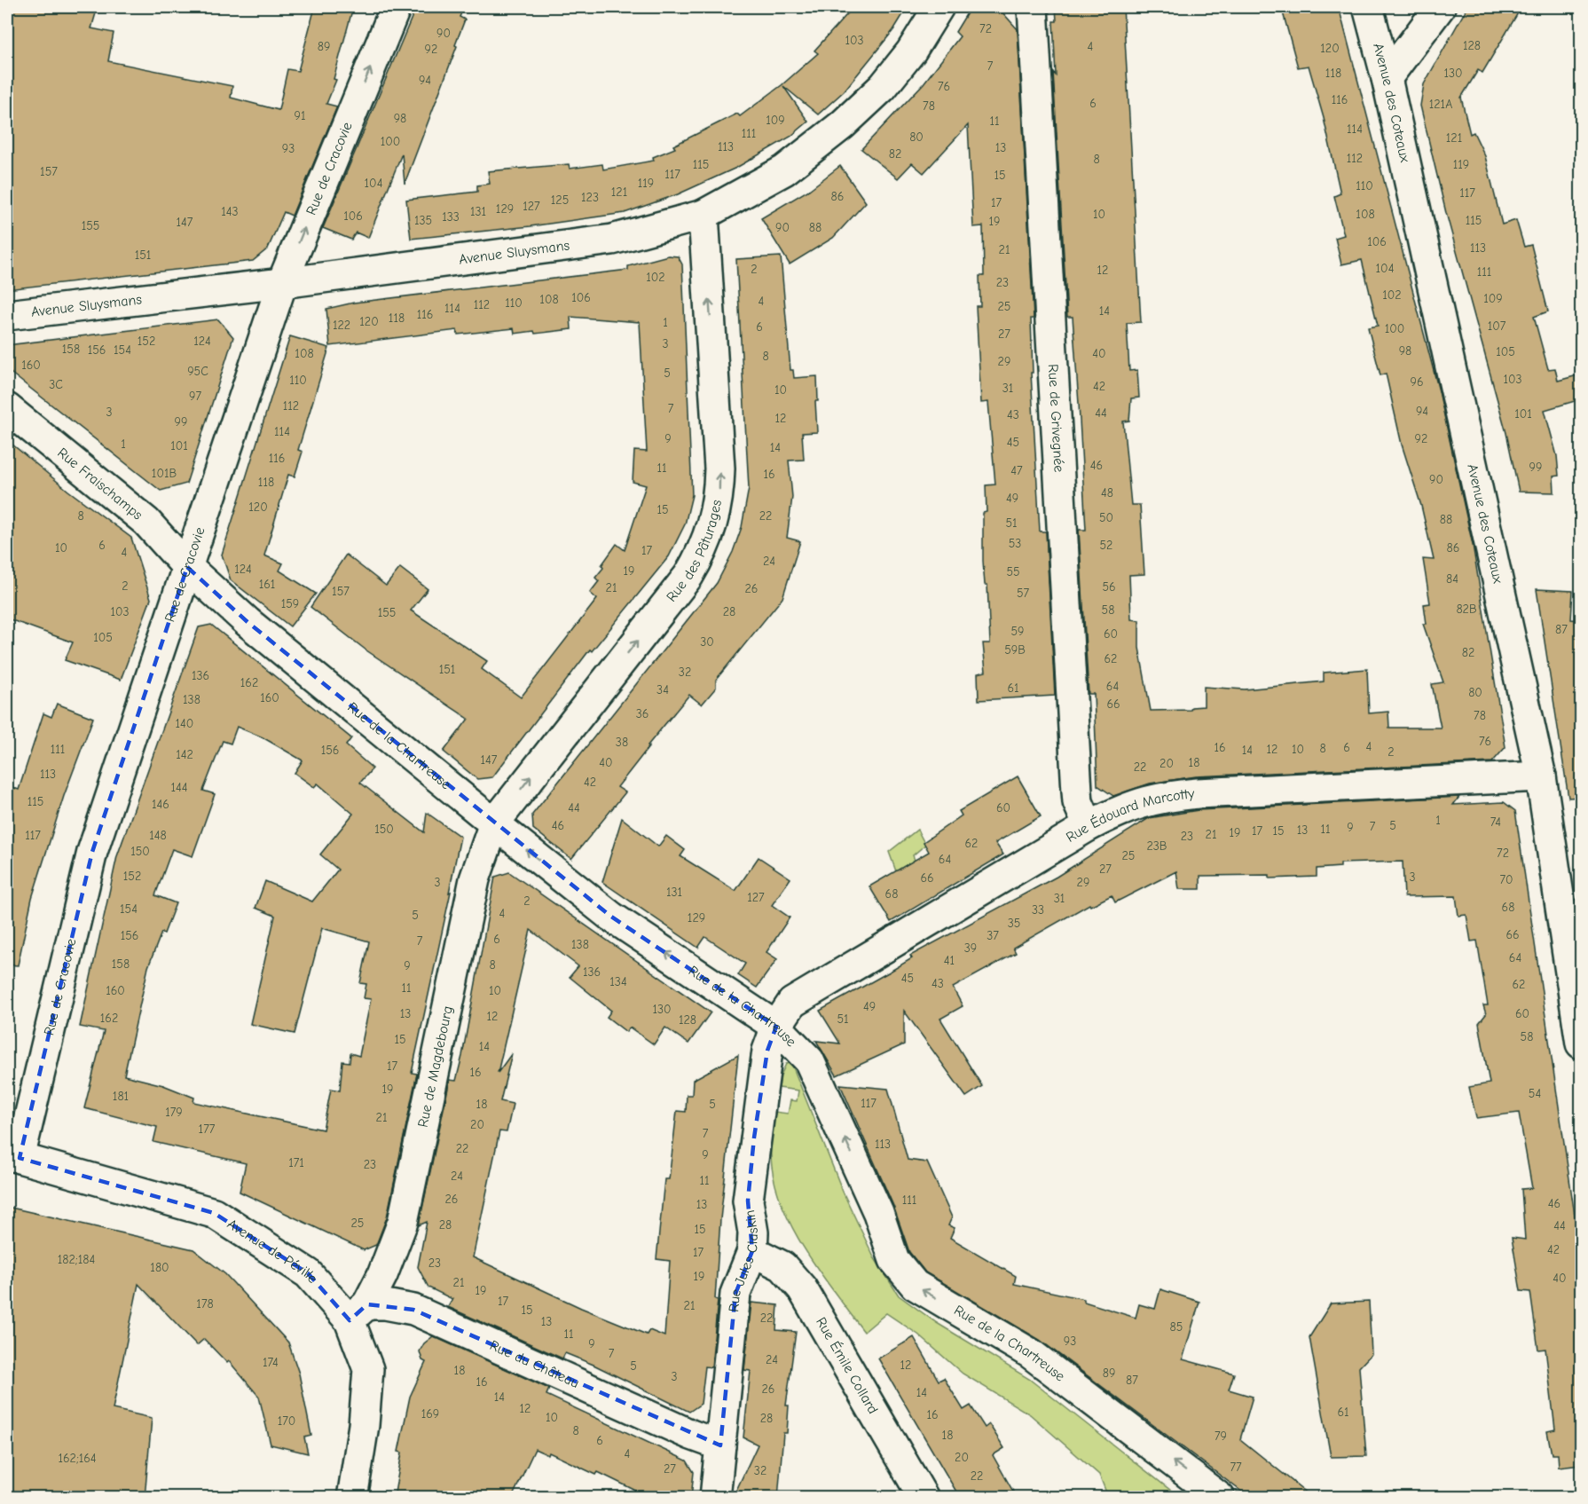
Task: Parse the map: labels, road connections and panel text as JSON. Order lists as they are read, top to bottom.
{
  "streets": {
    "street": [
      "Avenue des Coteaux",
      "Rue de Cracovie",
      "Avenue Sluysmans",
      "Rue de Grivegnée",
      "Rue Fraischamps",
      "Rue des Pâturages",
      "Rue de la Chartreuse",
      "Rue Édouard Marcotty",
      "Rue de Magdebourg",
      "Avenue de Péville",
      "Rue Jules Claskin",
      "Rue du Château",
      "Rue Émile Collard"
    ]
  },
  "crossings": [
    ["Avenue des Coteaux", "Rue Édouard Marcotty"],
    ["Rue de Cracovie", "Avenue Sluysmans"],
    ["Rue de Cracovie", "Rue Fraischamps"],
    ["Rue de Cracovie", "Rue de la Chartreuse"],
    ["Rue de Cracovie", "Avenue de Péville"],
    ["Avenue Sluysmans", "Rue des Pâturages"],
    ["Rue de Grivegnée", "Rue Édouard Marcotty"],
    ["Rue Fraischamps", "Rue de la Chartreuse"],
    ["Rue des Pâturages", "Rue de la Chartreuse"],
    ["Rue des Pâturages", "Rue de Magdebourg"],
    ["Rue de la Chartreuse", "Rue Édouard Marcotty"],
    ["Rue de la Chartreuse", "Rue de Magdebourg"],
    ["Rue de la Chartreuse", "Rue Jules Claskin"],
    ["Rue Édouard Marcotty", "Rue Jules Claskin"],
    ["Rue de Magdebourg", "Avenue de Péville"],
    ["Rue de Magdebourg", "Rue du Château"],
    ["Avenue de Péville", "Rue du Château"],
    ["Rue Jules Claskin", "Rue du Château"],
    ["Rue Jules Claskin", "Rue Émile Collard"]
  ],
  "one_way": ["Rue des Pâturages", "Rue de la Chartreuse"],
  "house_numbers": [
    "72",
    "90",
    "103",
    "128",
    "89",
    "4",
    "120",
    "92",
    "7",
    "118",
    "130",
    "94",
    "76",
    "116",
    "6",
    "121A",
    "78",
    "91",
    "98",
    "109",
    "11",
    "114",
    "111",
    "80",
    "121",
    "100",
    "113",
    "13",
    "93",
    "82",
    "112",
    "8",
    "115",
    "119",
    "157",
    "117",
    "15",
    "104",
    "119",
    "110",
    "121",
    "117",
    "86",
    "123",
    "125",
    "17",
    "127",
    "129",
    "143",
    "131",
    "10",
    "108",
    "106",
    "133",
    "135",
    "115",
    "19",
    "147",
    "155",
    "90",
    "88",
    "106",
    "113",
    "21",
    "151",
    "104",
    "2",
    "12",
    "111",
    "102",
    "23",
    "102",
    "106",
    "109",
    "108",
    "4",
    "110",
    "112",
    "25",
    "114",
    "14",
    "116",
    "118",
    "120",
    "1",
    "122",
    "107",
    "6",
    "100",
    "27",
    "152",
    "124",
    "3",
    "158",
    "156",
    "154",
    "98",
    "105",
    "108",
    "40",
    "8",
    "29",
    "160",
    "95C",
    "5",
    "103",
    "110",
    "96",
    "3C",
    "42",
    "31",
    "10",
    "97",
    "112",
    "7",
    "94",
    "3",
    "44",
    "101",
    "43",
    "12",
    "99",
    "114",
    "9",
    "92",
    "45",
    "1",
    "101",
    "14",
    "116",
    "46",
    "99",
    "11",
    "47",
    "101B",
    "16",
    "90",
    "118",
    "48",
    "49",
    "120",
    "15",
    "8",
    "22",
    "50",
    "88",
    "51",
    "53",
    "6",
    "52",
    "10",
    "86",
    "17",
    "4",
    "24",
    "124",
    "19",
    "55",
    "84",
    "161",
    "2",
    "56",
    "21",
    "26",
    "157",
    "57",
    "159",
    "82B",
    "58",
    "103",
    "28",
    "155",
    "87",
    "59",
    "60",
    "105",
    "30",
    "59B",
    "82",
    "62",
    "151",
    "32",
    "136",
    "162",
    "64",
    "61",
    "34",
    "80",
    "160",
    "138",
    "66",
    "36",
    "78",
    "140",
    "76",
    "38",
    "4",
    "16",
    "6",
    "8",
    "111",
    "12",
    "10",
    "156",
    "14",
    "2",
    "142",
    "147",
    "40",
    "18",
    "20",
    "22",
    "113",
    "42",
    "144",
    "115",
    "146",
    "44",
    "60",
    "1",
    "74",
    "46",
    "5",
    "7",
    "9",
    "150",
    "11",
    "13",
    "17",
    "15",
    "19",
    "21",
    "117",
    "148",
    "23",
    "62",
    "23B",
    "150",
    "72",
    "25",
    "64",
    "27",
    "152",
    "3",
    "66",
    "70",
    "3",
    "29",
    "131",
    "68",
    "127",
    "31",
    "2",
    "68",
    "154",
    "33",
    "4",
    "5",
    "129",
    "35",
    "66",
    "156",
    "37",
    "6",
    "7",
    "138",
    "39",
    "64",
    "41",
    "158",
    "8",
    "9",
    "136",
    "45",
    "134",
    "43",
    "62",
    "11",
    "160",
    "10",
    "49",
    "130",
    "13",
    "60",
    "12",
    "162",
    "51",
    "128",
    "58",
    "15",
    "14",
    "17",
    "16",
    "19",
    "54",
    "181",
    "117",
    "18",
    "5",
    "179",
    "21",
    "20",
    "177",
    "7",
    "113",
    "22",
    "9",
    "171",
    "23",
    "24",
    "11",
    "26",
    "111",
    "46",
    "13",
    "25",
    "28",
    "44",
    "15",
    "42",
    "17",
    "182;184",
    "23",
    "180",
    "19",
    "40",
    "21",
    "19",
    "17",
    "178",
    "21",
    "15",
    "22",
    "13",
    "85",
    "11",
    "93",
    "9",
    "7",
    "24",
    "174",
    "12",
    "5",
    "18",
    "89",
    "3",
    "87",
    "16",
    "26",
    "14",
    "14",
    "12",
    "61",
    "169",
    "16",
    "10",
    "28",
    "170",
    "8",
    "18",
    "79",
    "6",
    "4",
    "20",
    "162;164",
    "77",
    "27",
    "32",
    "22"
  ]
}
